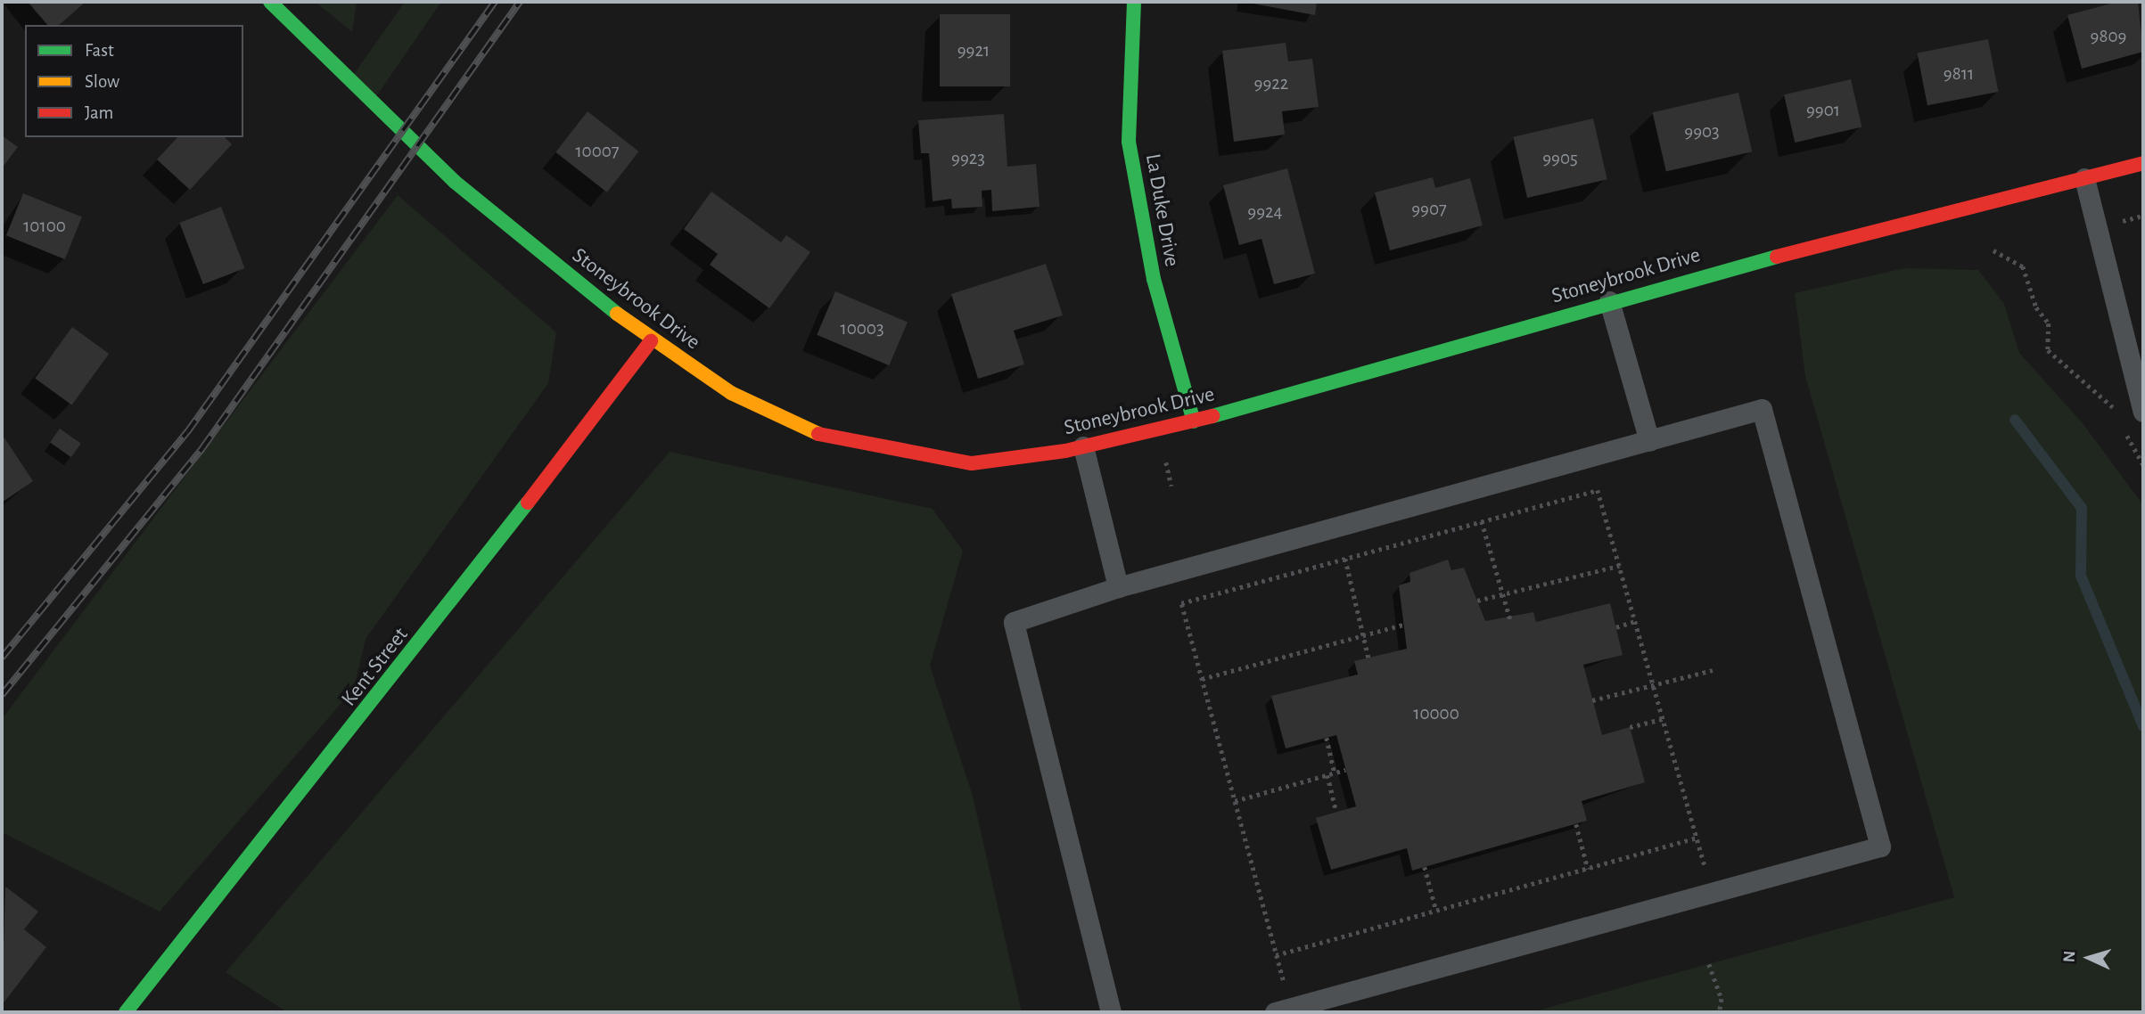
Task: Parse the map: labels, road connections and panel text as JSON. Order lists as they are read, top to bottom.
{
  "streets": {
    "street": ["La Duke Drive", "Stoneybrook Drive", "Kent Street"]
  },
  "crossings": [
    ["La Duke Drive", "Stoneybrook Drive"],
    ["Stoneybrook Drive", "Kent Street"]
  ],
  "house_numbers": [
    "9809",
    "9921",
    "9811",
    "9922",
    "9901",
    "9903",
    "10007",
    "9923",
    "9905",
    "9907",
    "9924",
    "10100",
    "10003",
    "10000"
  ],
  "legend": ["Fast", "Slow", "Jam"],
  "north": "left"
}
